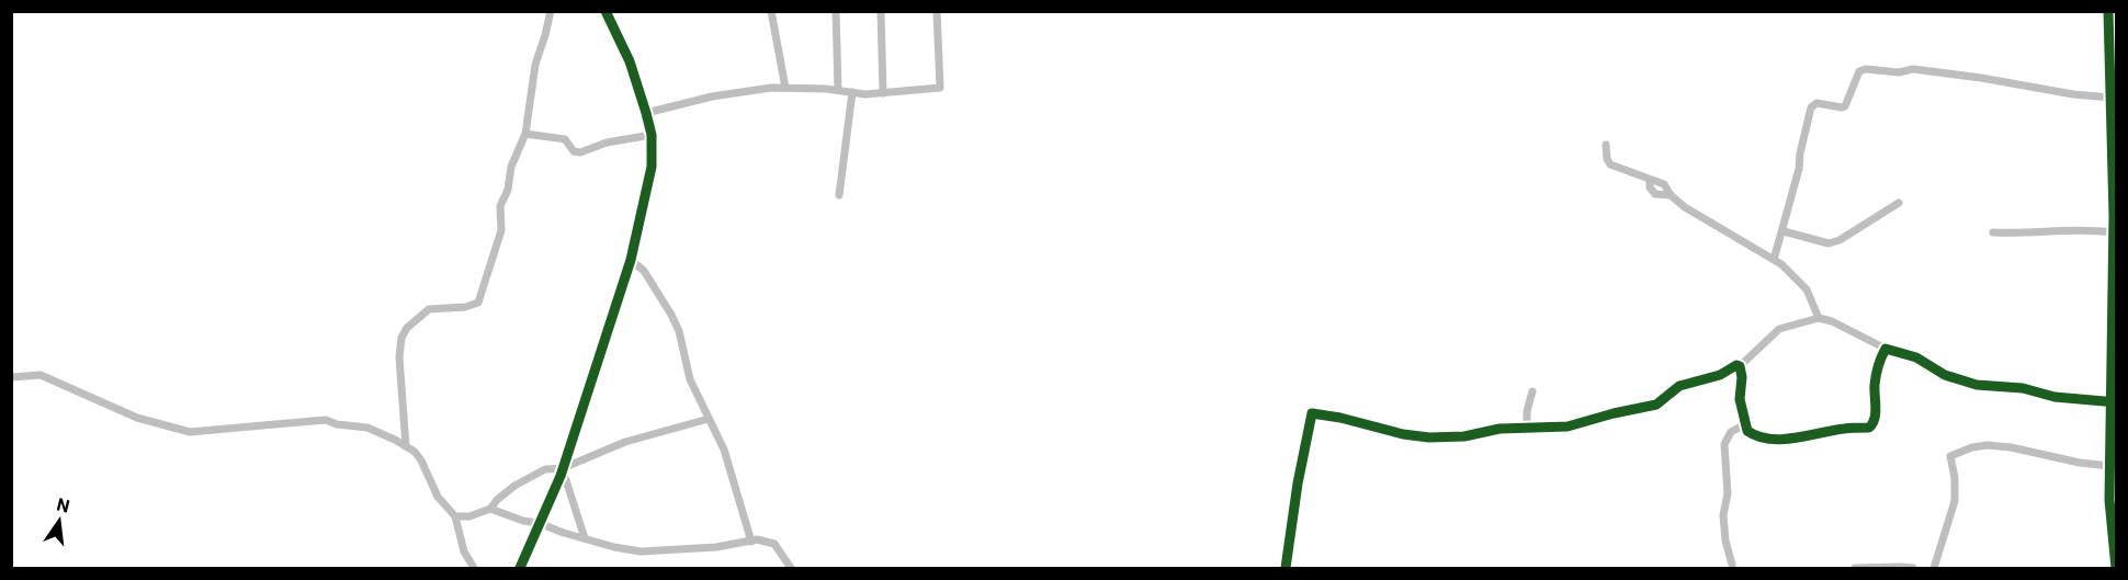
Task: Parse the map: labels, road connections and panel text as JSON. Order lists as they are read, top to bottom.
{
  "north": "top"
}
